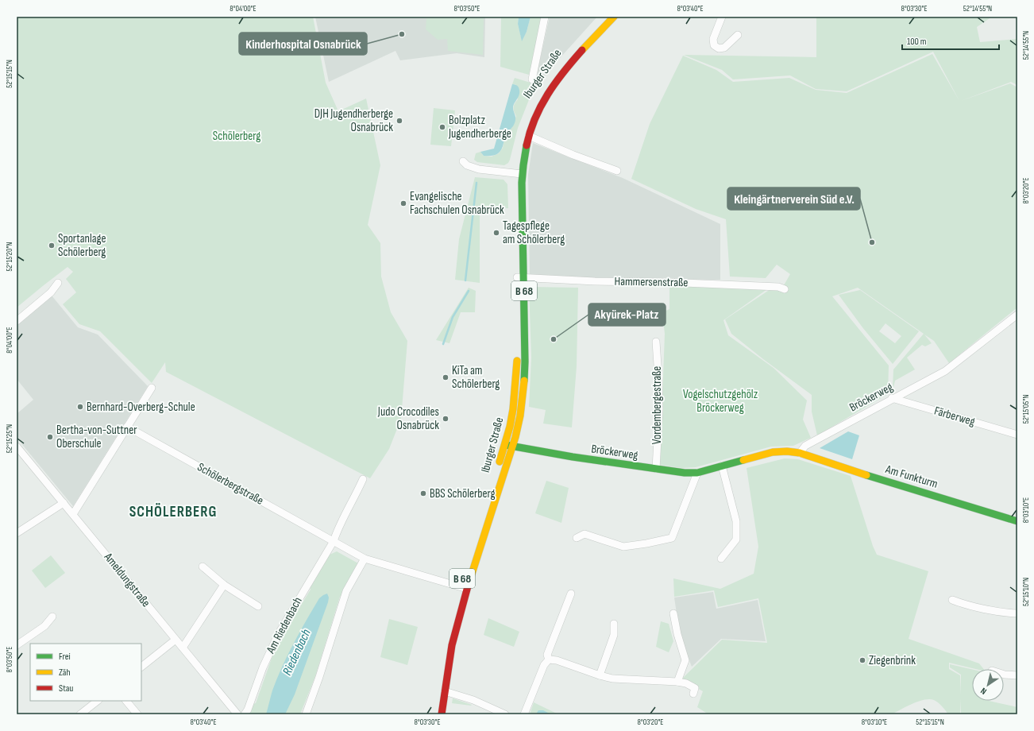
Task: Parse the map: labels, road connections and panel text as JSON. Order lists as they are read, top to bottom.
{
  "streets": {
    "main road": [
      "Iburger Straße",
      "B 68",
      "Bröckerweg",
      "Am Funkturm"
    ],
    "street": [
      "Hammersenstraße",
      "Vordembergestraße",
      "Färberweg",
      "Schölerbergstraße",
      "Ameldungstraße",
      "Am Riedenbach"
    ]
  },
  "crossings": [
    ["Iburger Straße", "Hammersenstraße"],
    ["Iburger Straße", "Bröckerweg"],
    ["Iburger Straße", "Schölerbergstraße"],
    ["Bröckerweg", "Vordembergestraße"],
    ["Bröckerweg", "Färberweg"],
    ["Bröckerweg", "Am Funkturm"],
    ["Schölerbergstraße", "Am Riedenbach"]
  ],
  "districts": ["SCHÖLERBERG"],
  "water": ["Riedenbach"],
  "parks": ["Schölerberg", "Vogelschutzgehölz Bröckerweg"],
  "places": [
    "Kinderhospital Osnabrück",
    "DJH Jugendherberge Osnabrück",
    "Bolzplatz Jugendherberge",
    "Evangelische Fachschulen Osnabrück",
    "Tagespflege am Schölerberg",
    "Kleingärtnerverein Süd e.V.",
    "Sportanlage Schölerberg",
    "Akyürek-Platz",
    "KiTa am Schölerberg",
    "Bernhard-Overberg-Schule",
    "Judo Crocodiles Osnabrück",
    "Bertha-von-Suttner Oberschule",
    "BBS Schölerberg",
    "Ziegenbrink"
  ],
  "legend": ["Frei", "Zäh", "Stau"],
  "scale_bar": "100 m",
  "north": "bottom left",
  "coordinates": [
    "8°04'00\"E",
    "8°03'50\"E",
    "8°03'40\"E",
    "8°03'30\"E",
    "52°14'55\"N",
    "52°15'15\"N",
    "8°03'20\"E",
    "52°15'20\"N",
    "52°15'05\"N",
    "52°15'25\"N",
    "8°03'10\"E",
    "52°15'10\"N"
  ]
}
